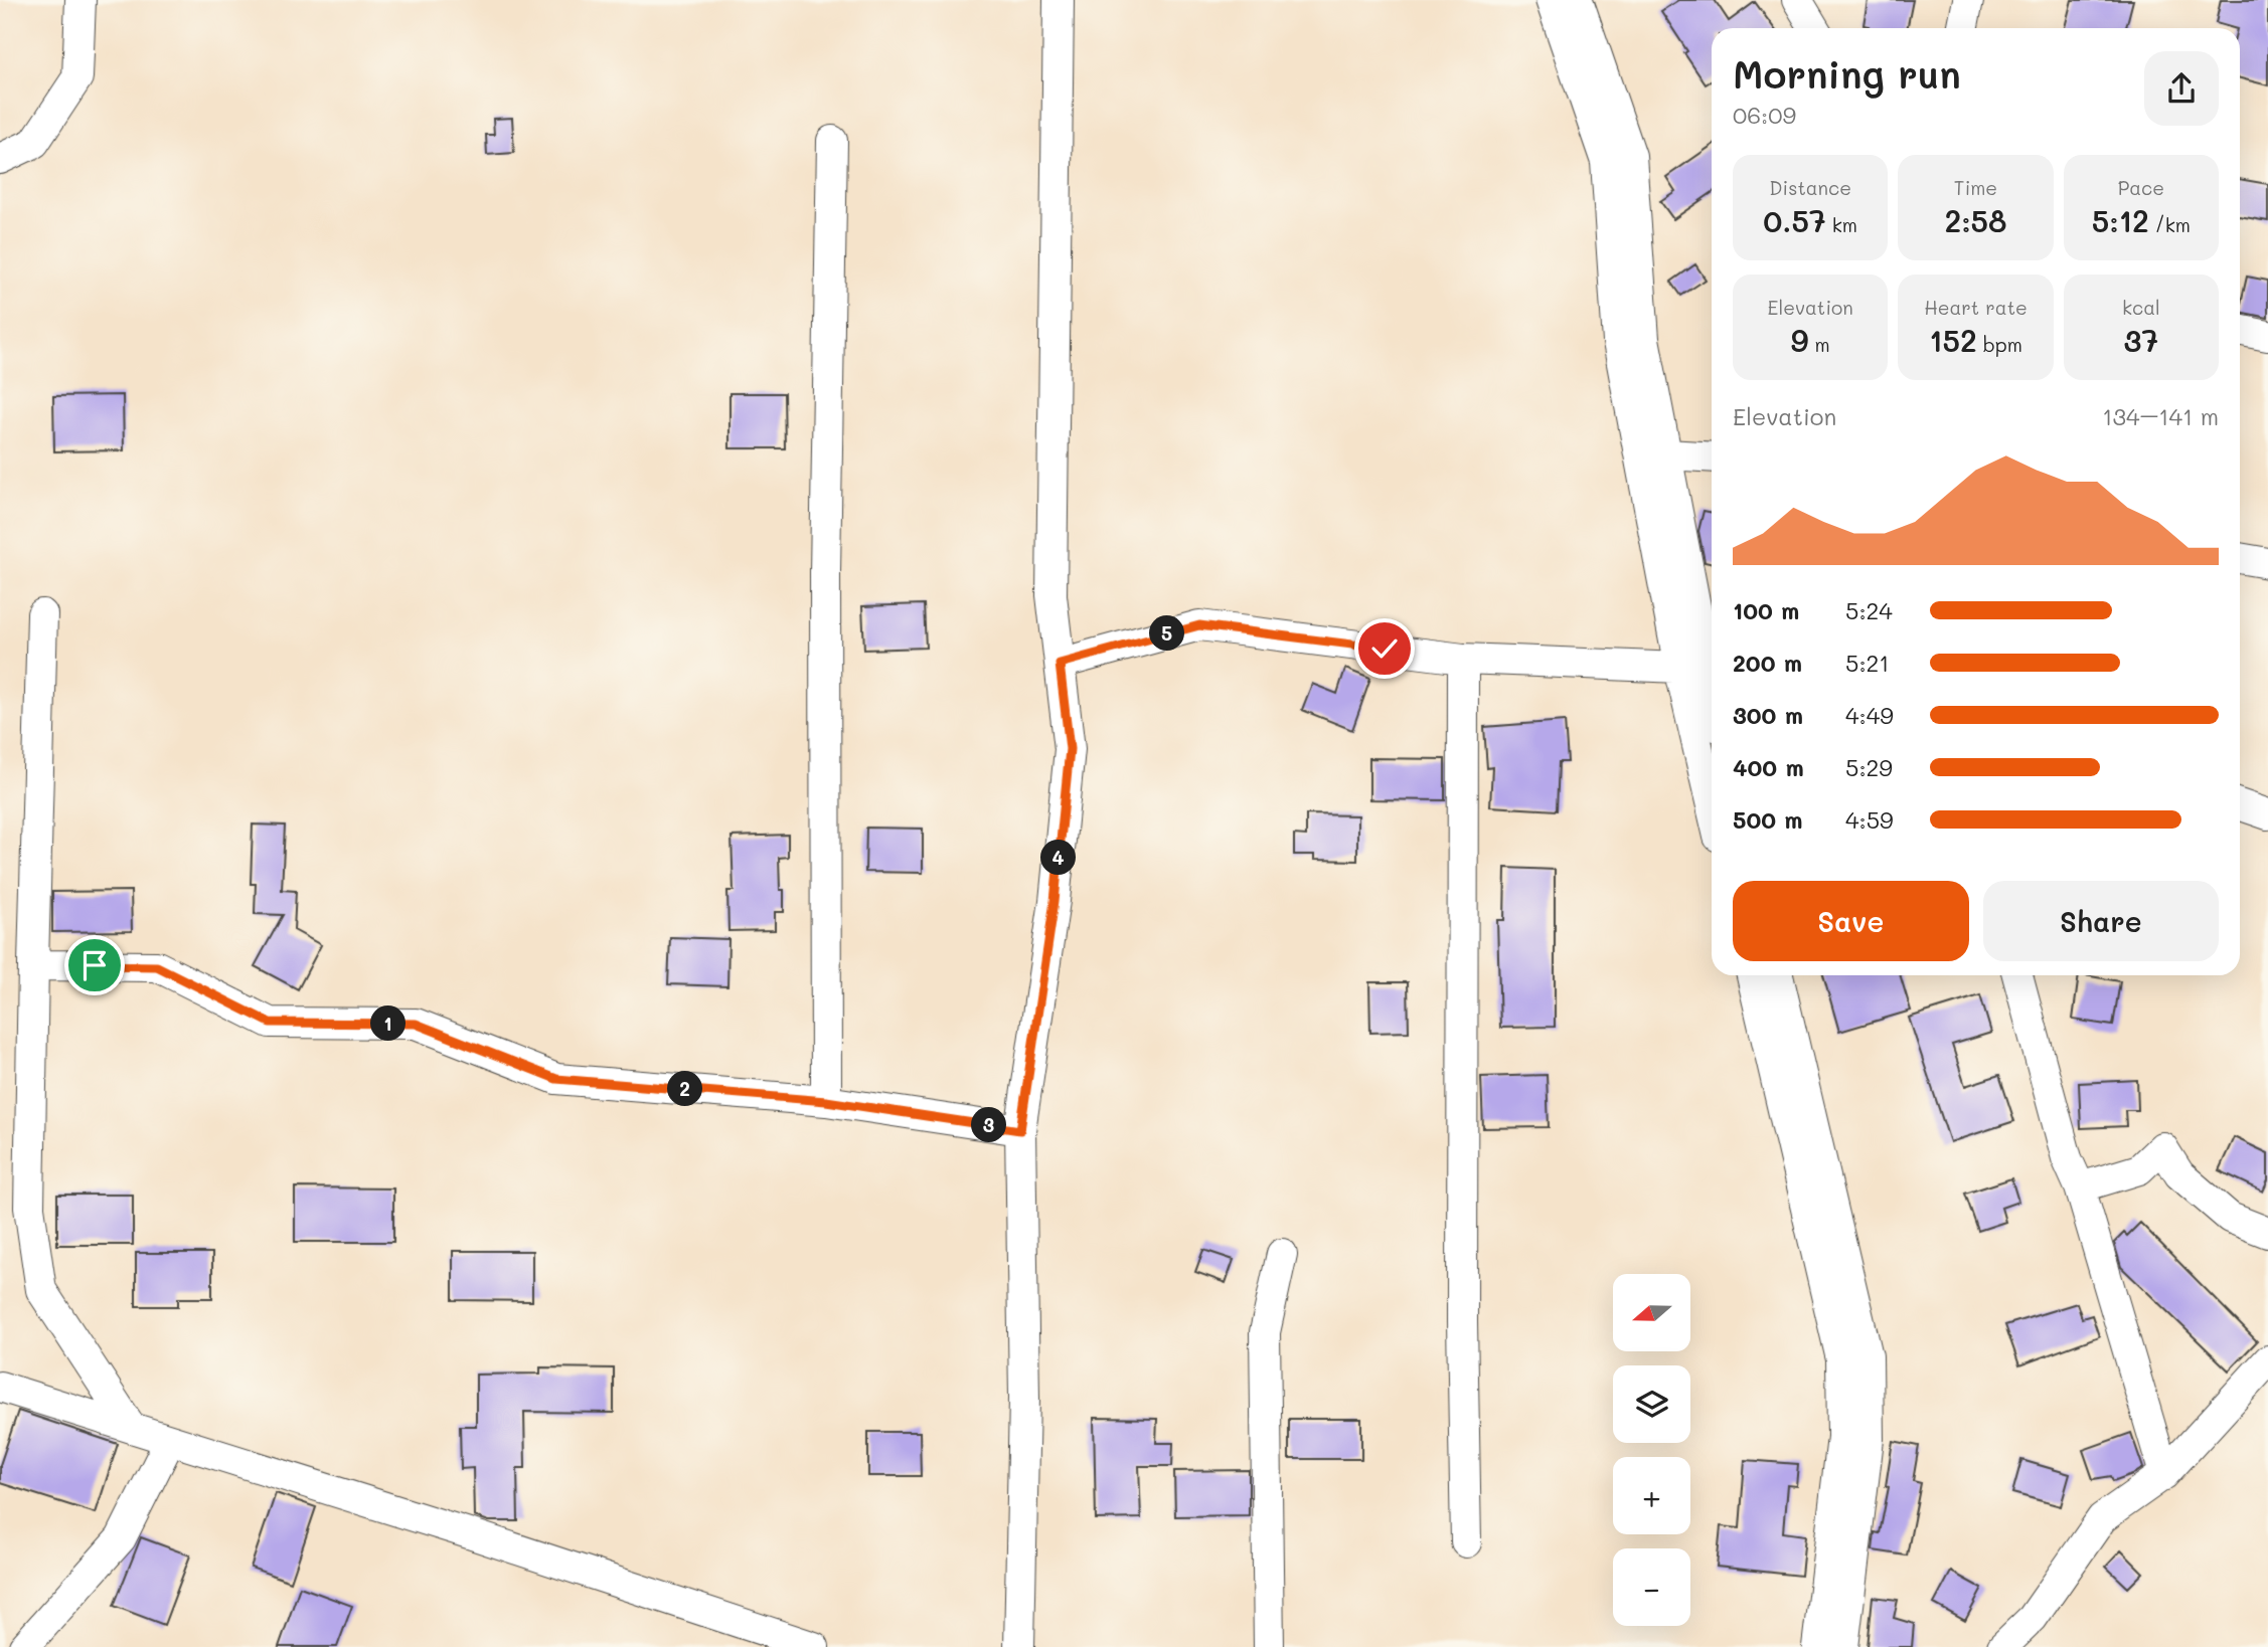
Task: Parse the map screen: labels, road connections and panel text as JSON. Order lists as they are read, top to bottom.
{
  "north": "left",
  "page": {
    "heading": ["Morning run", "06:09"],
    "stats": [
      ["Distance", "0.57 km"],
      ["Time", "2:58"],
      ["Pace", "5:12 /km"],
      ["Elevation", "9 m"],
      ["Heart rate", "152 bpm"],
      ["kcal", "37"]
    ],
    "chart": ["Elevation", "134–141 m"],
    "list": [
      {
        "name": "100 m",
        "note": "5:24"
      },
      {
        "name": "200 m",
        "note": "5:21"
      },
      {
        "name": "300 m",
        "note": "4:49"
      },
      {
        "name": "400 m",
        "note": "5:29"
      },
      {
        "name": "500 m",
        "note": "4:59"
      }
    ],
    "pins": [
      "5",
      "4",
      "1",
      "2",
      "3"
    ],
    "buttons": ["Save", "Share"],
    "map_buttons": ["+", "−"]
  }
}
